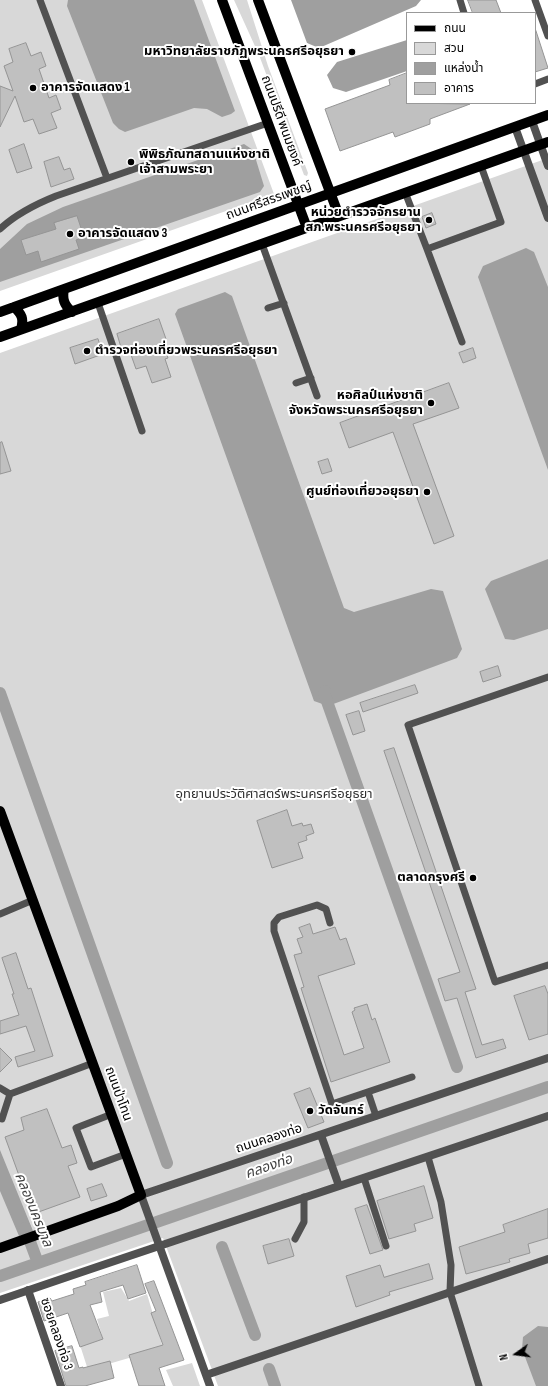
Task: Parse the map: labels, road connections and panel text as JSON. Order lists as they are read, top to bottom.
{
  "streets": {
    "main road": [
      "ถนนปรีดี พนมยงค์",
      "ถนนศรีสรรเพชญ์",
      "ถนนป่าโทน",
      "ถนนคลองท่อ"
    ],
    "street": ["ซอยคลองท่อ 3"]
  },
  "crossings": [
    ["ถนนปรีดี พนมยงค์", "ถนนศรีสรรเพชญ์"],
    ["ถนนป่าโทน", "ถนนคลองท่อ"]
  ],
  "water": ["คลองท่อ", "คลองนครบาล"],
  "parks": ["อุทยานประวัติศาสตร์พระนครศรีอยุธยา"],
  "places": [
    "มหาวิทยาลัยราชภัฏพระนครศรีอยุธยา",
    "อาคารจัดแสดง 1",
    "พิพิธภัณฑสถานแห่งชาติ เจ้าสามพระยา",
    "หน่วยตำรวจจักรยาน สภ.พระนครศรีอยุธยา",
    "อาคารจัดแสดง 3",
    "ตำรวจท่องเที่ยวพระนครศรีอยุธยา",
    "หอศิลป์แห่งชาติ จังหวัดพระนครศรีอยุธยา",
    "ศูนย์ท่องเที่ยวอยุธยา",
    "ตลาดกรุงศรี",
    "วัดจันทร์"
  ],
  "legend": [
    "ถนน",
    "สวน",
    "แหล่งน้ำ",
    "อาคาร"
  ],
  "north": "left"
}
